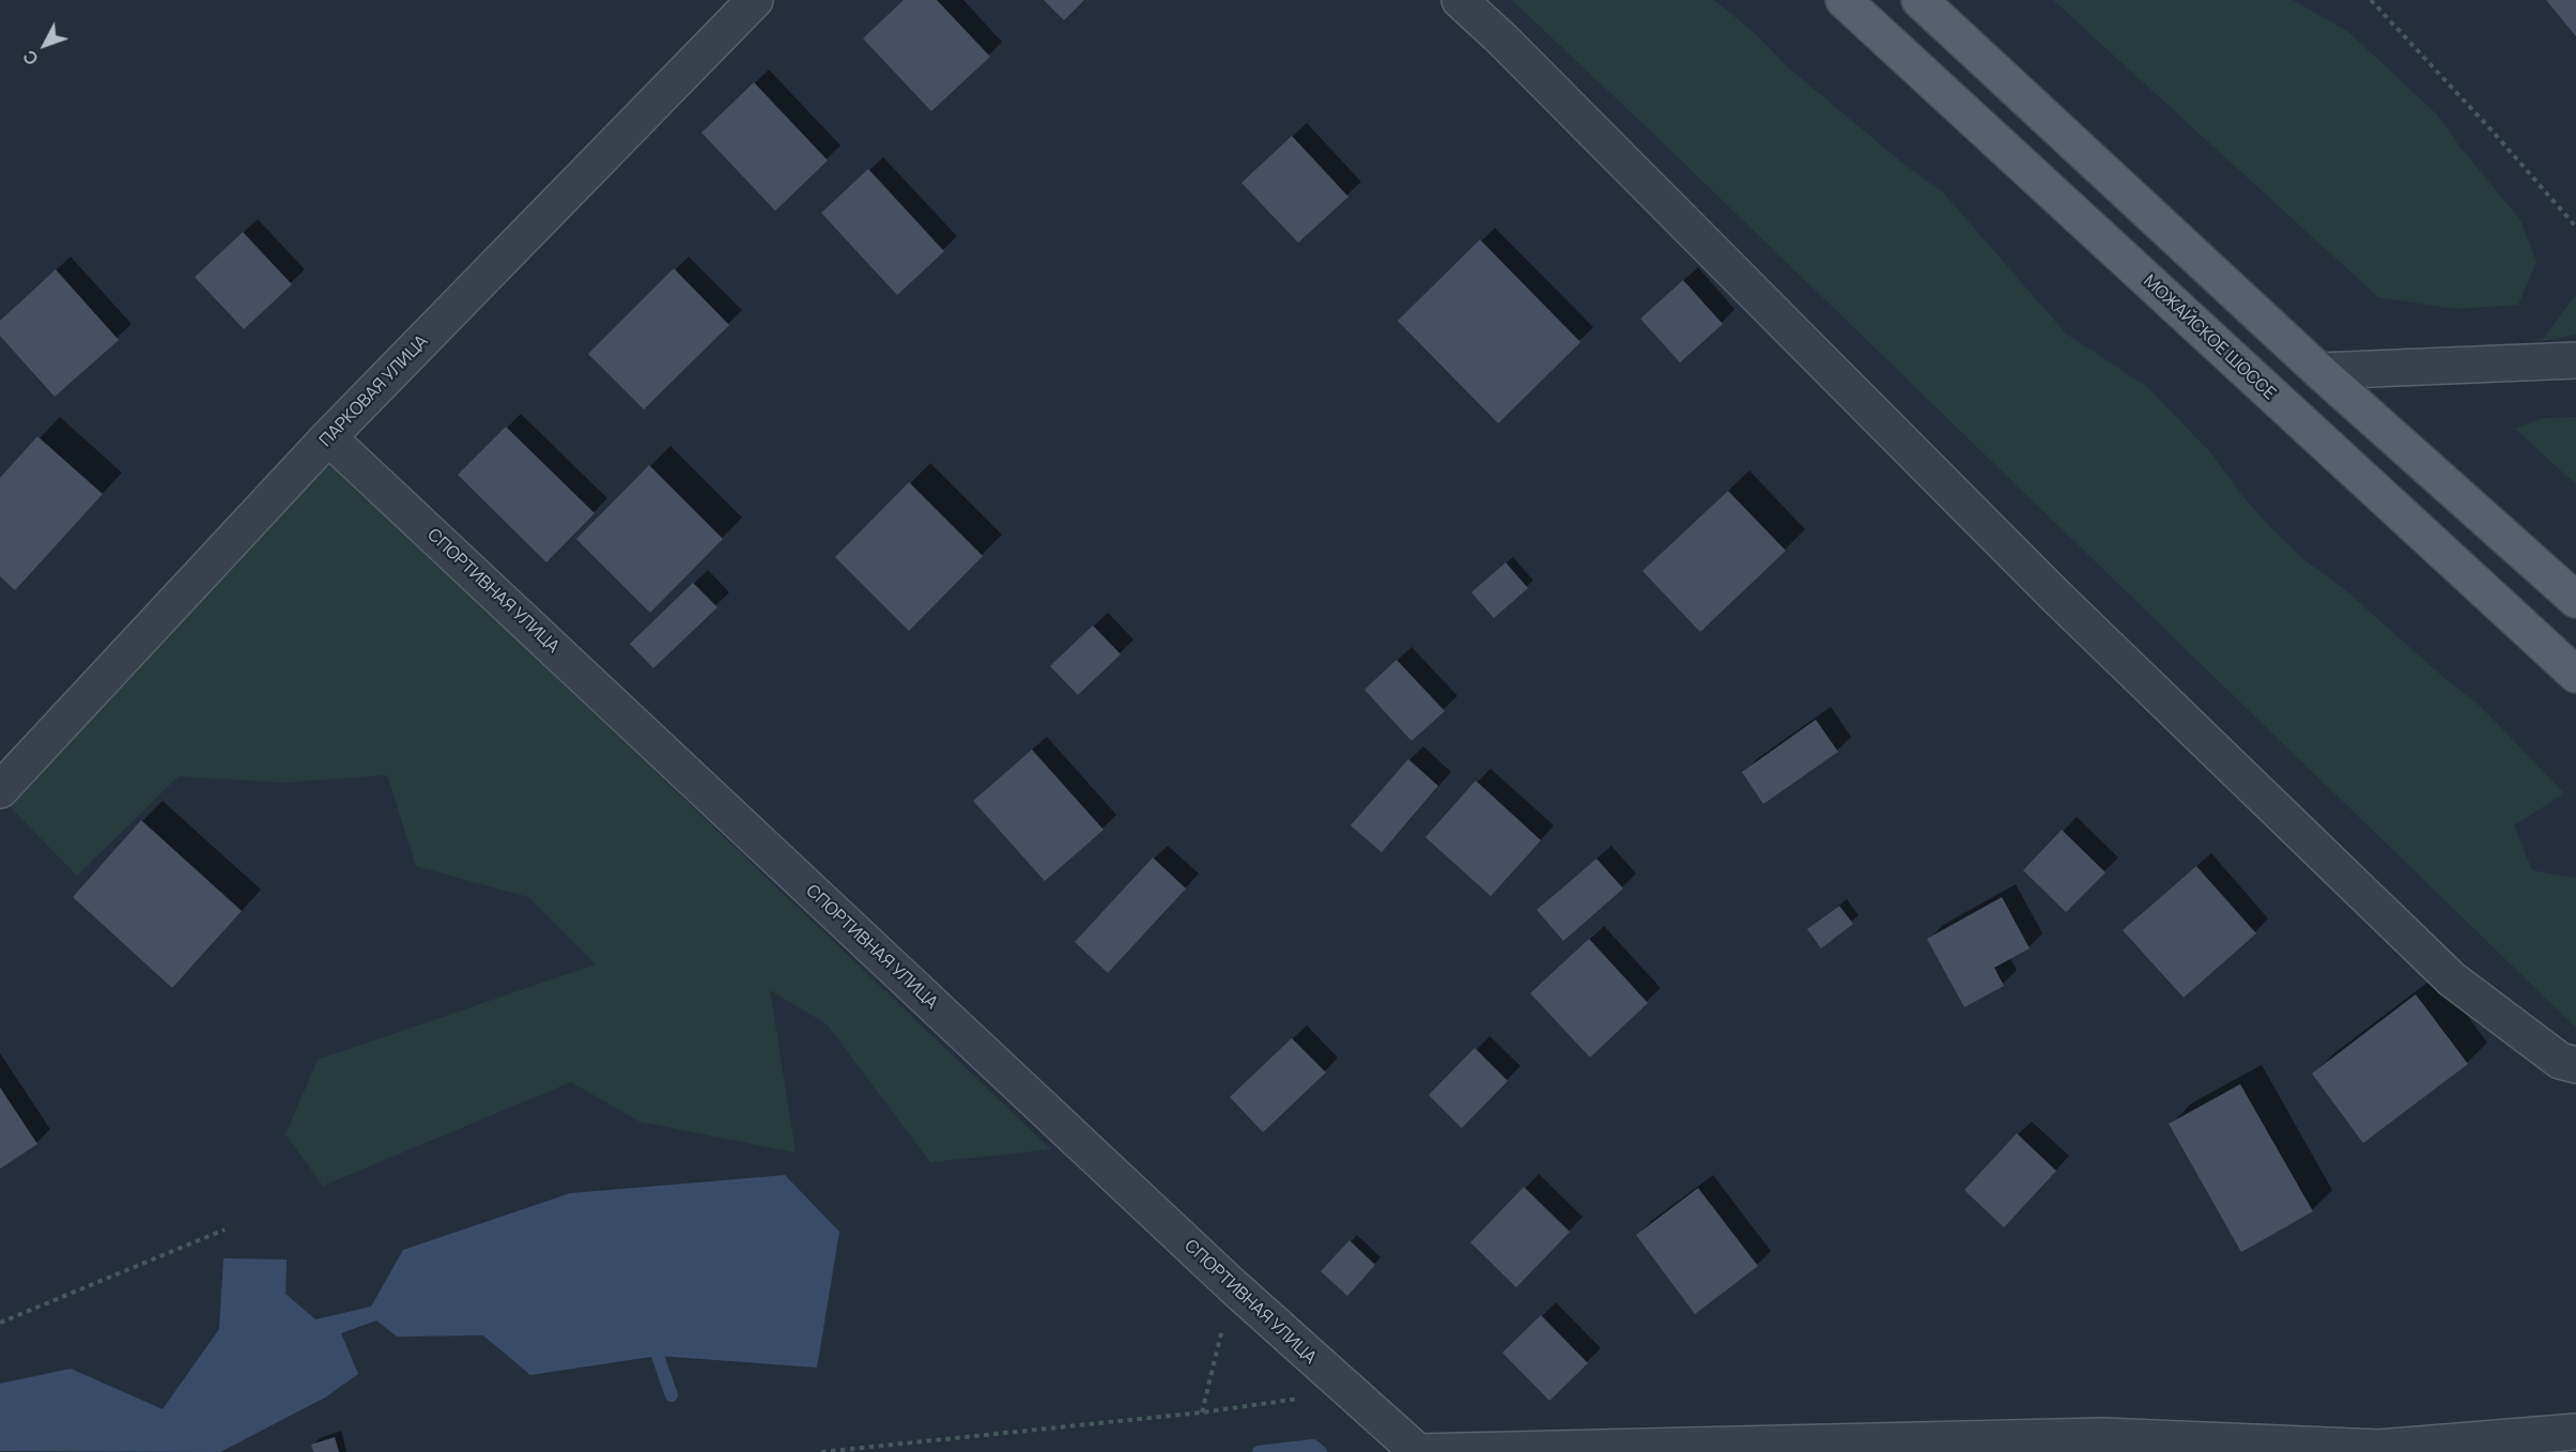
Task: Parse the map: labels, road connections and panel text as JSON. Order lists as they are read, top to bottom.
{
  "streets": {
    "main road": ["МОЖАЙСКОЕ ШОССЕ"],
    "street": ["ПАРКОВАЯ УЛИЦА", "СПОРТИВНАЯ УЛИЦА"]
  },
  "crossings": [
    ["ПАРКОВАЯ УЛИЦА", "СПОРТИВНАЯ УЛИЦА"]
  ],
  "north": "bottom left"
}
